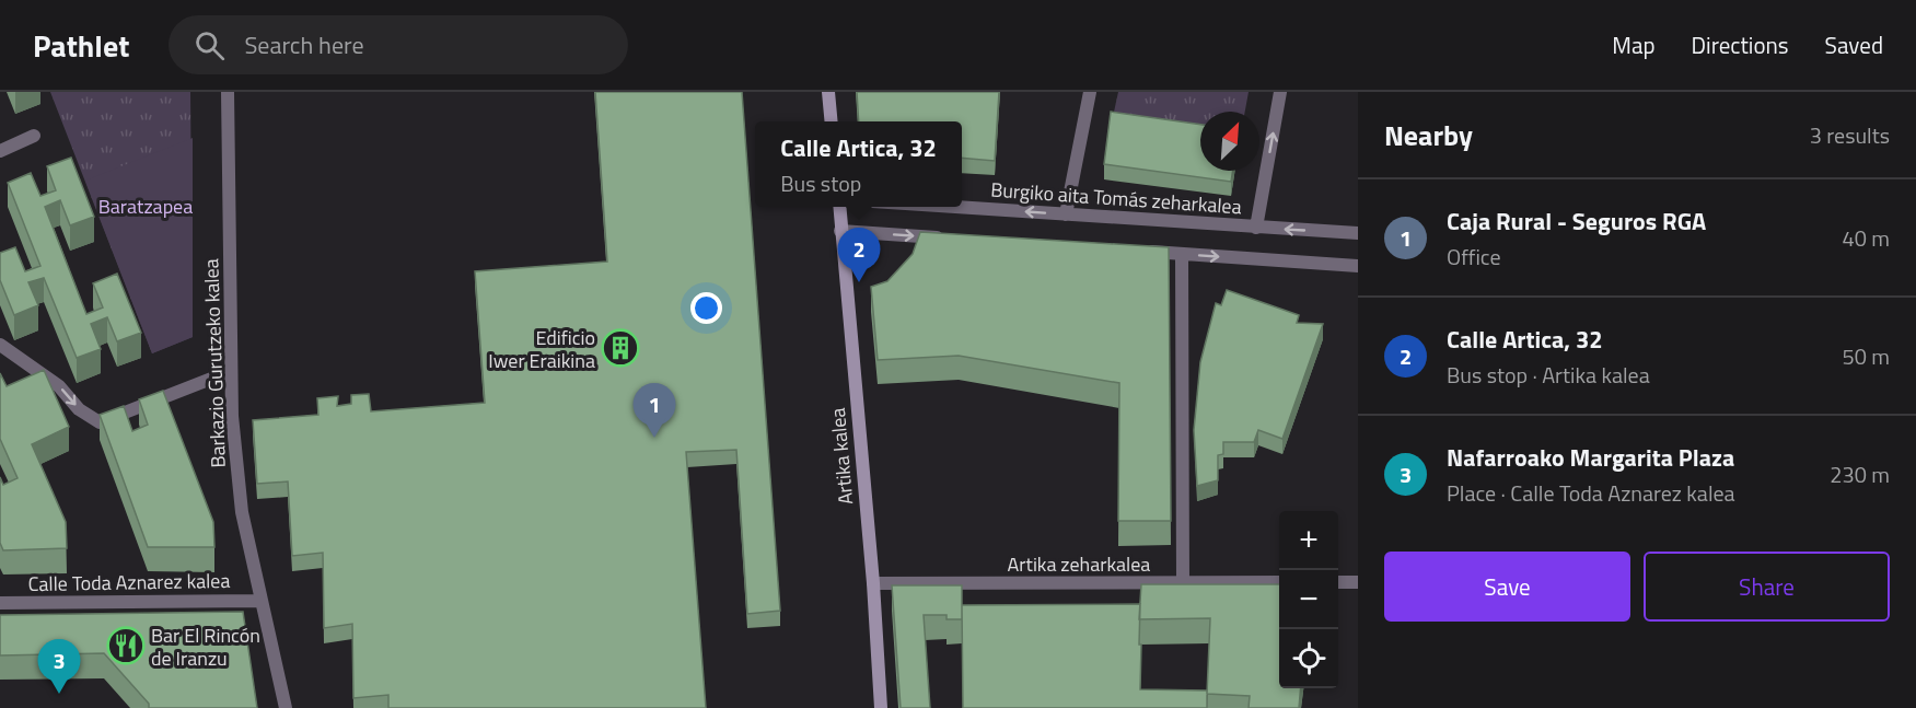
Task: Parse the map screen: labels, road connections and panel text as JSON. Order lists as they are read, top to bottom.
{
  "streets": {
    "street": [
      "Burgiko aita Tomás zeharkalea",
      "Barkazio Gurutzeko kalea",
      "Artika kalea",
      "Artika zeharkalea",
      "Calle Toda Aznarez kalea"
    ]
  },
  "crossings": [
    ["Barkazio Gurutzeko kalea", "Calle Toda Aznarez kalea"],
    ["Artika kalea", "Artika zeharkalea"]
  ],
  "parks": ["Baratzapea"],
  "places": {
    "building": ["Edificio Iwer Eraikina"],
    "restaurant": ["Bar El Rincón de Iranzu"]
  },
  "north": "top right",
  "page": {
    "header": "Pathlet",
    "search": "Search here",
    "nav": ["Map", "Directions", "Saved"],
    "heading": ["Nearby", "3 results"],
    "popup": ["Calle Artica, 32", "Bus stop"],
    "list": [
      {
        "mark": "1",
        "name": "Caja Rural - Seguros RGA",
        "note": "Office",
        "value": "40 m"
      },
      {
        "mark": "2",
        "name": "Calle Artica, 32",
        "note": "Bus stop · Artika kalea",
        "value": "50 m"
      },
      {
        "mark": "3",
        "name": "Nafarroako Margarita Plaza",
        "note": "Place · Calle Toda Aznarez kalea",
        "value": "230 m"
      }
    ],
    "pins": ["2", "1", "3"],
    "map_buttons": ["+", "−"],
    "buttons": ["Save", "Share"]
  }
}
